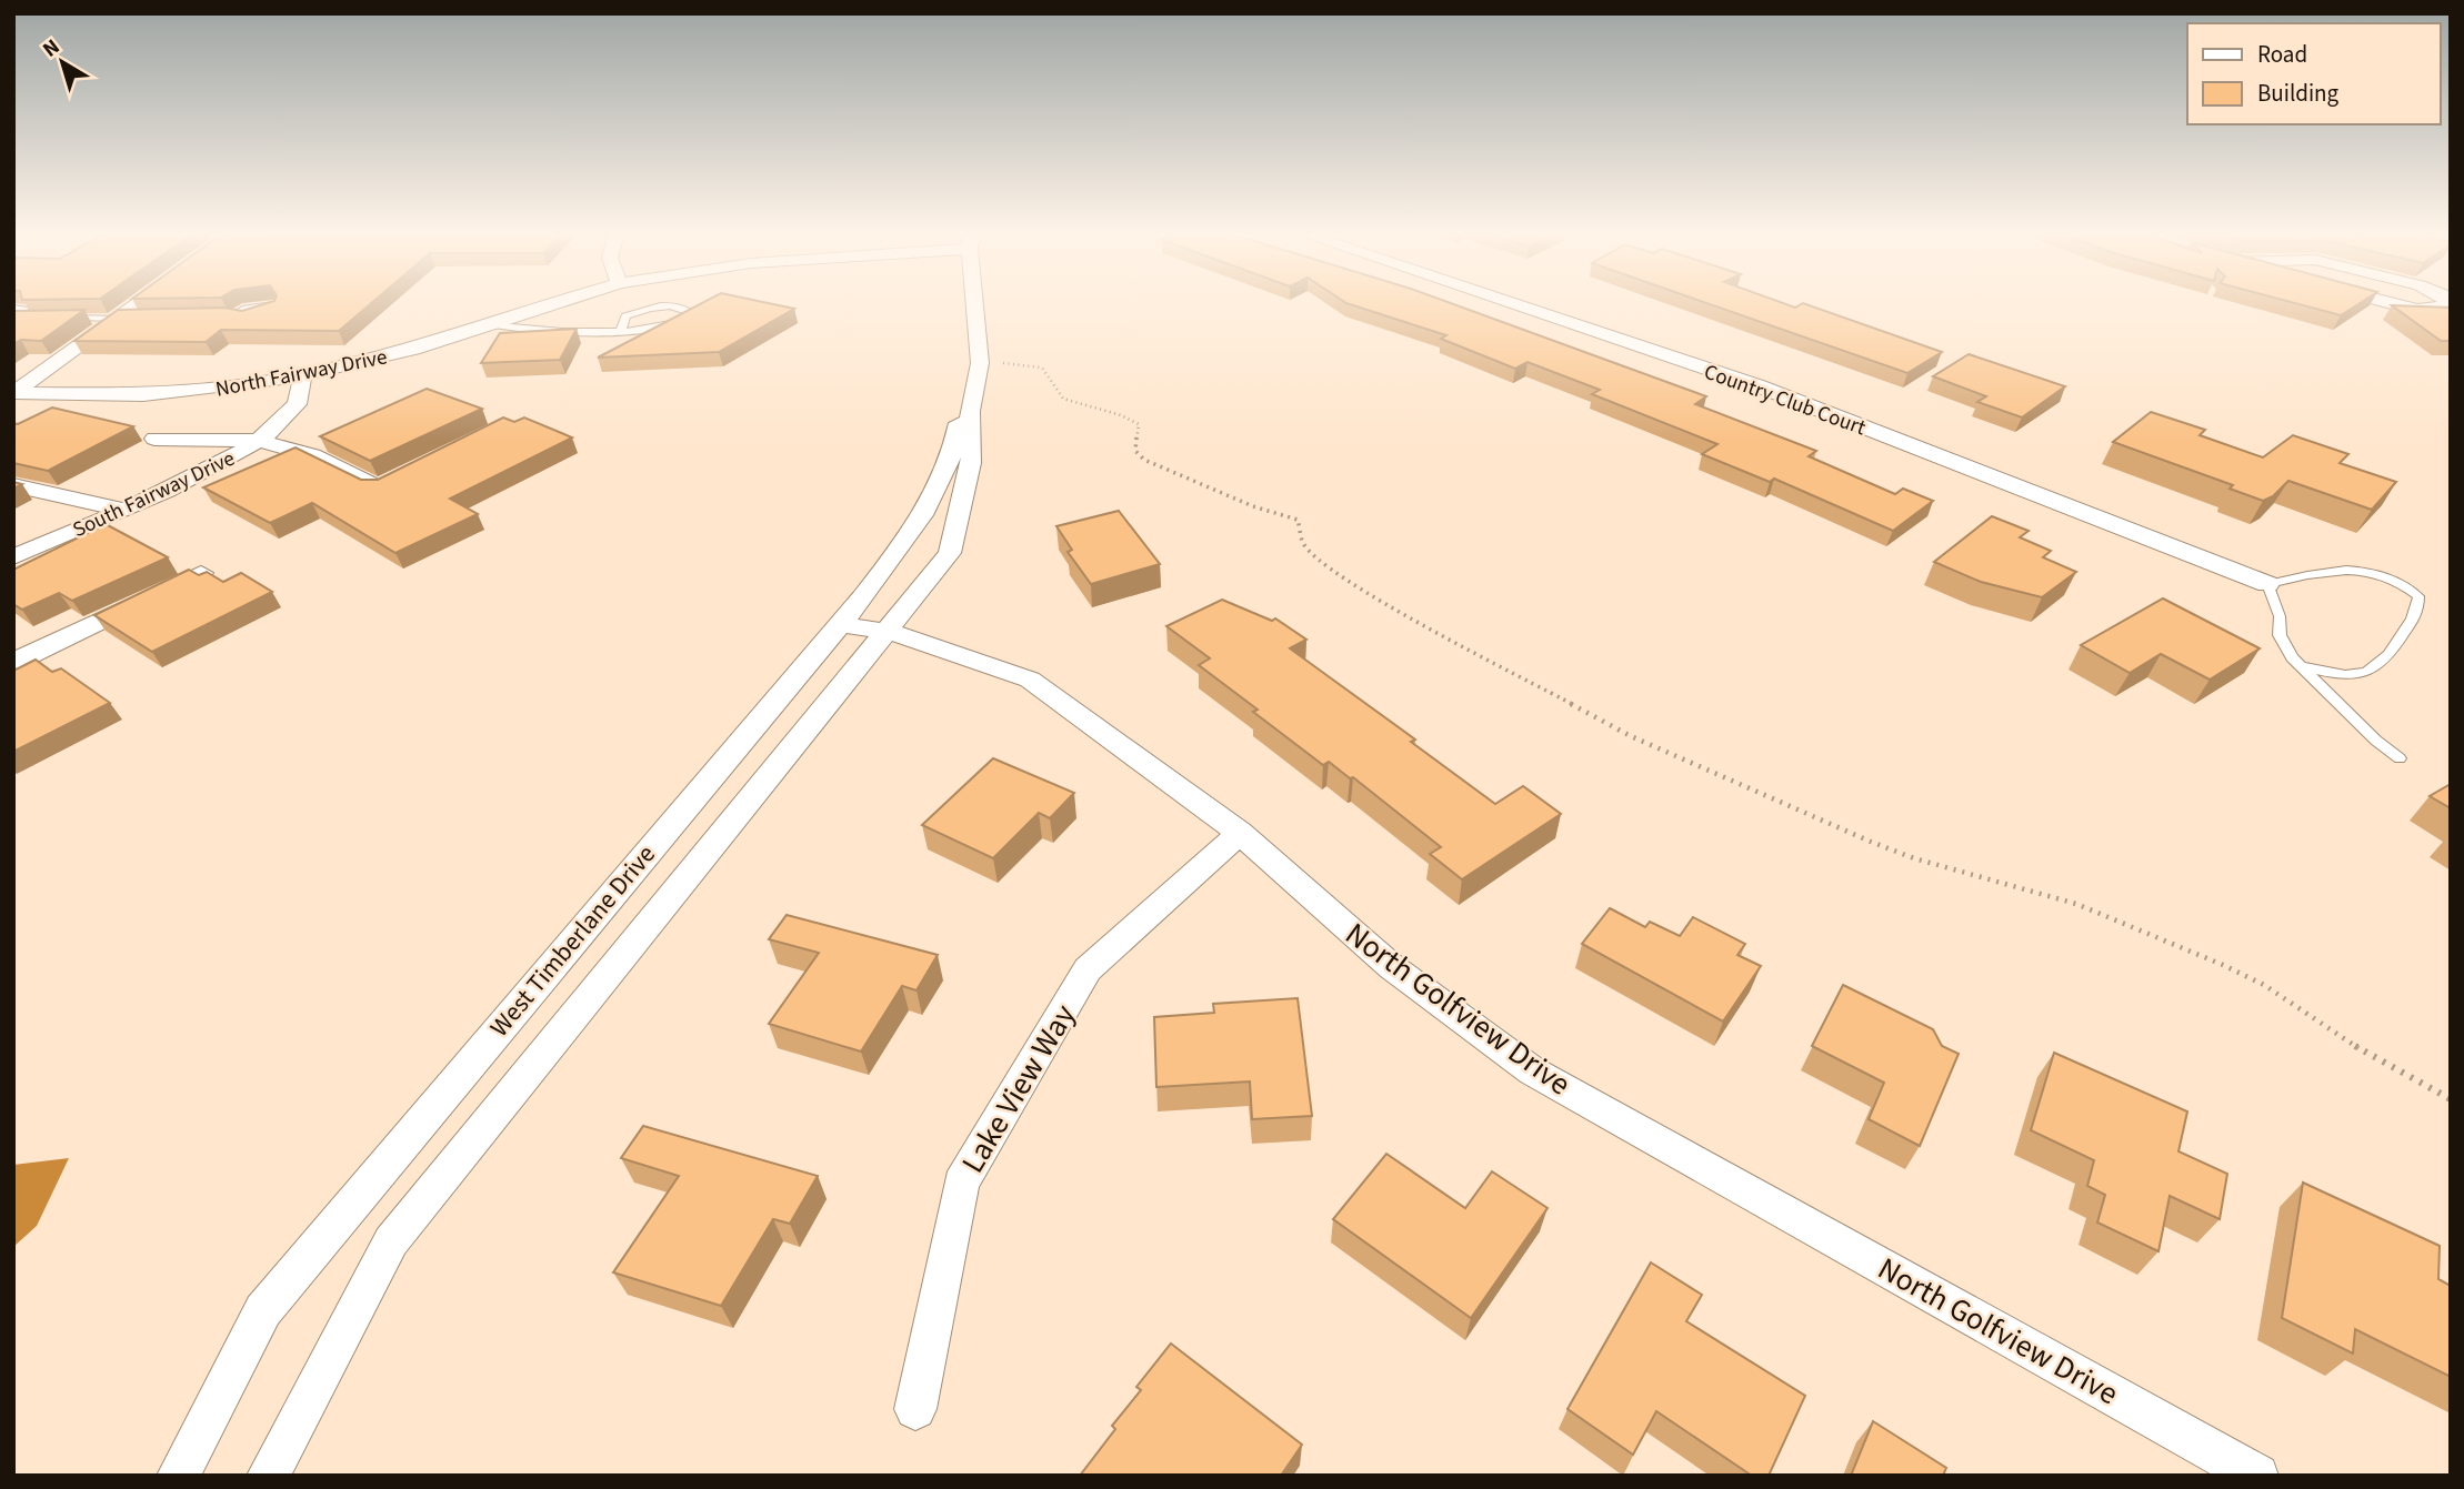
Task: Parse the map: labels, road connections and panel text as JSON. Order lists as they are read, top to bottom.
{
  "streets": {
    "street": [
      "North Fairway Drive",
      "Country Club Court",
      "South Fairway Drive",
      "West Timberlane Drive",
      "North Golfview Drive",
      "Lake View Way"
    ]
  },
  "crossings": [
    ["North Fairway Drive", "South Fairway Drive"],
    ["West Timberlane Drive", "North Golfview Drive"],
    ["North Golfview Drive", "Lake View Way"]
  ],
  "legend": ["Road", "Building"],
  "north": "top left"
}
